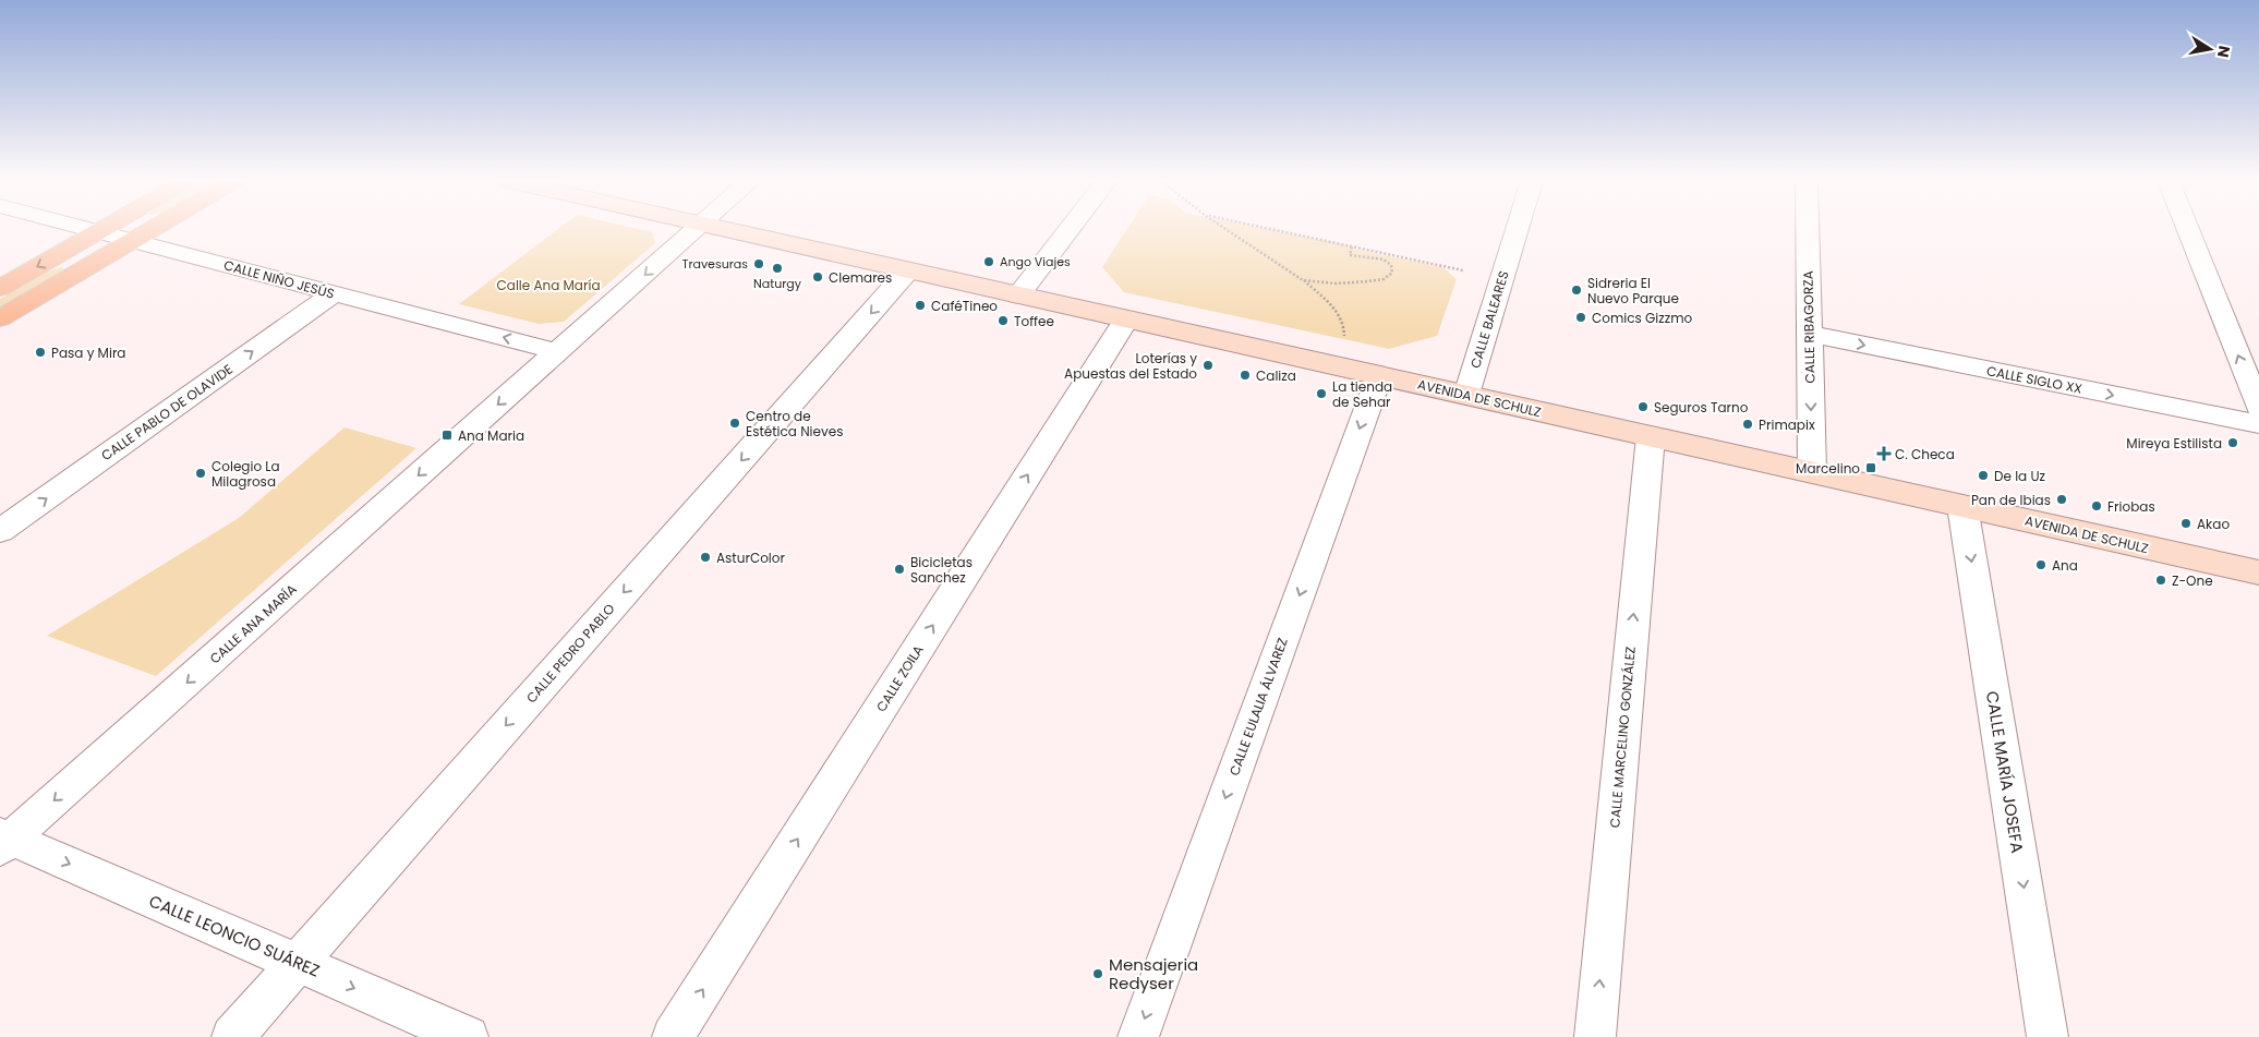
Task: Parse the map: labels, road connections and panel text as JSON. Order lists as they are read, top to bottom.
{
  "streets": {
    "street": [
      "CALLE NIÑO JESÚS",
      "CALLE BALEARES",
      "CALLE RIBAGORZA",
      "CALLE SIGLO XX",
      "AVENIDA DE SCHULZ",
      "CALLE PABLO DE OLAVIDE",
      "CALLE ANA MARÍA",
      "CALLE PEDRO PABLO",
      "CALLE ZOILA",
      "CALLE EULALIA ÁLVAREZ",
      "CALLE MARCELINO GONZÁLEZ",
      "CALLE MARÍA JOSEFA",
      "CALLE LEONCIO SUÁREZ"
    ]
  },
  "crossings": [
    ["CALLE NIÑO JESÚS", "CALLE PABLO DE OLAVIDE"],
    ["CALLE NIÑO JESÚS", "CALLE ANA MARÍA"],
    ["CALLE BALEARES", "AVENIDA DE SCHULZ"],
    ["CALLE RIBAGORZA", "CALLE SIGLO XX"],
    ["CALLE RIBAGORZA", "AVENIDA DE SCHULZ"],
    ["AVENIDA DE SCHULZ", "CALLE PEDRO PABLO"],
    ["AVENIDA DE SCHULZ", "CALLE ZOILA"],
    ["AVENIDA DE SCHULZ", "CALLE EULALIA ÁLVAREZ"],
    ["AVENIDA DE SCHULZ", "CALLE MARCELINO GONZÁLEZ"],
    ["AVENIDA DE SCHULZ", "CALLE MARÍA JOSEFA"],
    ["CALLE ANA MARÍA", "CALLE LEONCIO SUÁREZ"],
    ["CALLE PEDRO PABLO", "CALLE LEONCIO SUÁREZ"]
  ],
  "one_way": [
    "CALLE NIÑO JESÚS",
    "CALLE RIBAGORZA",
    "CALLE SIGLO XX",
    "CALLE PABLO DE OLAVIDE",
    "CALLE ANA MARÍA",
    "CALLE PEDRO PABLO",
    "CALLE ZOILA",
    "CALLE EULALIA ÁLVAREZ",
    "CALLE MARCELINO GONZÁLEZ",
    "CALLE MARÍA JOSEFA",
    "CALLE LEONCIO SUÁREZ"
  ],
  "parks": ["Calle Ana María"],
  "places": {
    "other": [
      "Ango Viajes",
      "Travesuras",
      "Naturgy",
      "Clemares",
      "Sidreria El Nuevo Parque",
      "CaféTineo",
      "Comics Gizzmo",
      "Toffee",
      "Pasa y Mira",
      "Loterías y Apuestas del Estado",
      "Caliza",
      "La tienda de Sehar",
      "Seguros Tarno",
      "Centro de Estética Nieves",
      "Primapix",
      "Mireya Estilista",
      "Colegio La Milagrosa",
      "De la Uz",
      "Pan de Ibias",
      "Friobas",
      "Akao",
      "AsturColor",
      "Ana",
      "Bicicletas Sanchez",
      "Z-One",
      "Mensajeria Redyser"
    ],
    "transit": ["Ana Maria", "Marcelino"],
    "health": ["C. Checa"]
  },
  "north": "right"
}
